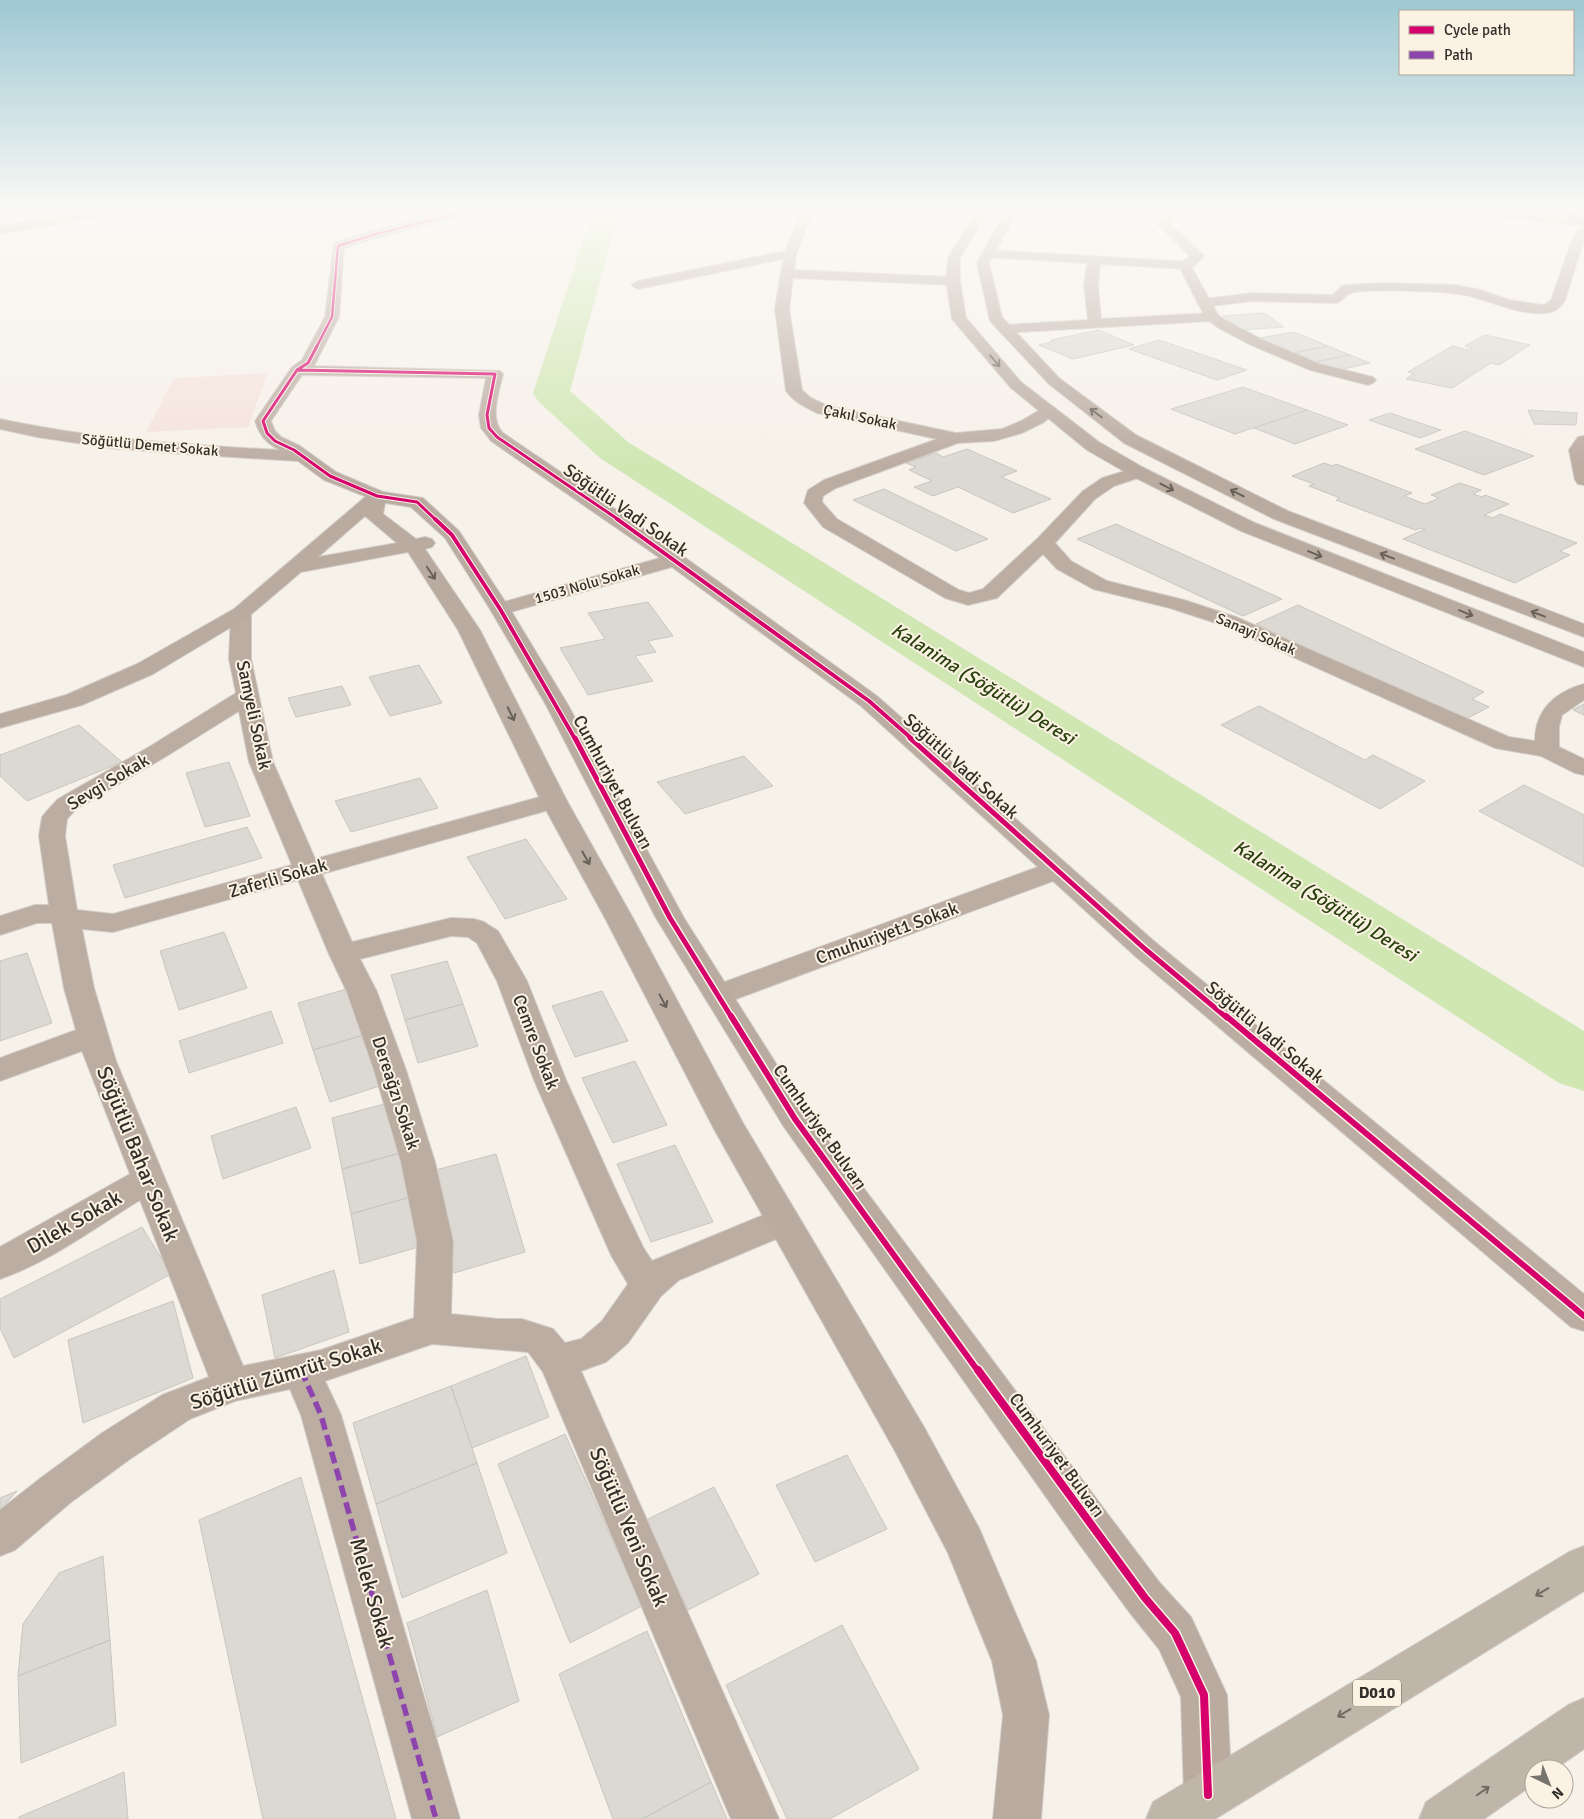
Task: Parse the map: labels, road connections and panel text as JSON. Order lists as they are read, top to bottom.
{
  "streets": {
    "highway": ["D010"],
    "street": [
      "Çakıl Sokak",
      "Söğütlü Demet Sokak",
      "Söğütlü Vadi Sokak",
      "1503 Nolu Sokak",
      "Sanayi Sokak",
      "Samyeli Sokak",
      "Sevgi Sokak",
      "Cumhuriyet Bulvarı",
      "Zaferli Sokak",
      "Cmuhuriyet1 Sokak",
      "Cemre Sokak",
      "Dereağzı Sokak",
      "Söğütlü Bahar Sokak",
      "Dilek Sokak",
      "Söğütlü Zümrüt Sokak",
      "Söğütlü Yeni Sokak",
      "Melek Sokak"
    ]
  },
  "crossings": [
    ["Söğütlü Vadi Sokak", "1503 Nolu Sokak"],
    ["Söğütlü Vadi Sokak", "Cmuhuriyet1 Sokak"],
    ["1503 Nolu Sokak", "Cumhuriyet Bulvarı"],
    ["Samyeli Sokak", "Sevgi Sokak"],
    ["Samyeli Sokak", "Zaferli Sokak"],
    ["Samyeli Sokak", "Dereağzı Sokak"],
    ["Sevgi Sokak", "Zaferli Sokak"],
    ["Sevgi Sokak", "Söğütlü Bahar Sokak"],
    ["Cumhuriyet Bulvarı", "Cmuhuriyet1 Sokak"],
    ["Cumhuriyet Bulvarı", "D010"],
    ["Zaferli Sokak", "Dereağzı Sokak"],
    ["Zaferli Sokak", "Söğütlü Bahar Sokak"],
    ["Cemre Sokak", "Dereağzı Sokak"],
    ["Dereağzı Sokak", "Söğütlü Zümrüt Sokak"],
    ["Dereağzı Sokak", "Söğütlü Yeni Sokak"],
    ["Söğütlü Bahar Sokak", "Dilek Sokak"],
    ["Söğütlü Bahar Sokak", "Söğütlü Zümrüt Sokak"],
    ["Söğütlü Zümrüt Sokak", "Söğütlü Yeni Sokak"],
    ["Söğütlü Zümrüt Sokak", "Melek Sokak"]
  ],
  "water": ["Kalanima (Söğütlü) Deresi"],
  "legend": ["Cycle path", "Path"],
  "north": "bottom right"
}
